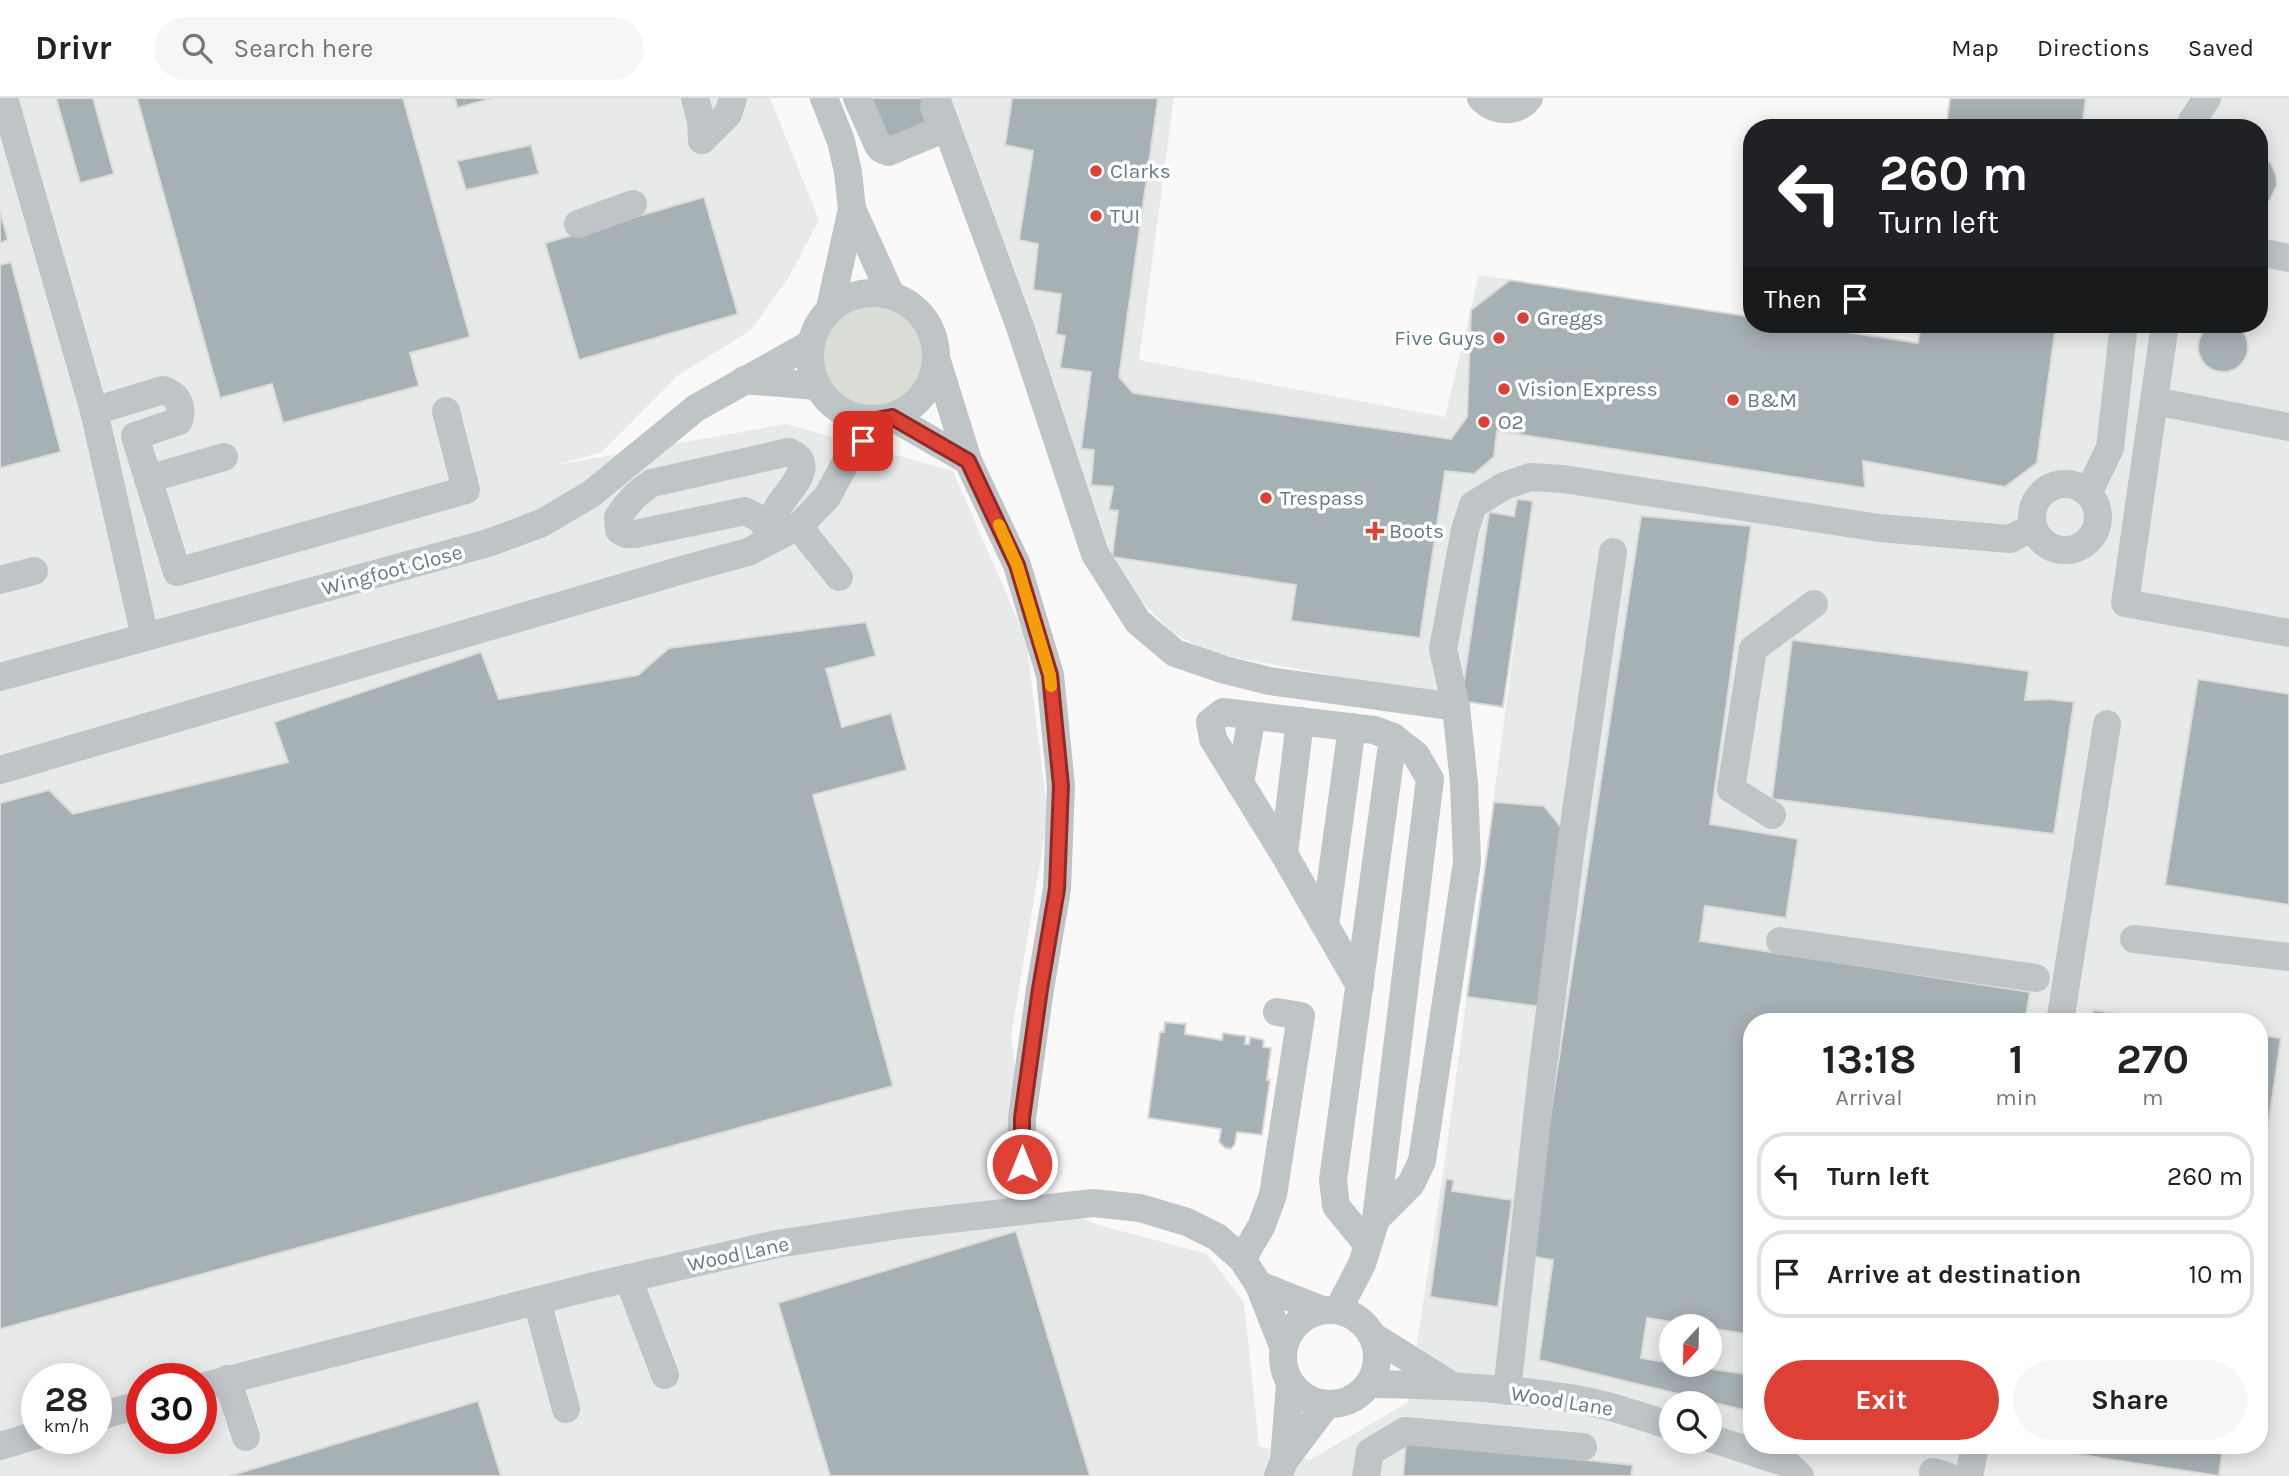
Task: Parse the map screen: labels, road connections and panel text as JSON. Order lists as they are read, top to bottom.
{
  "streets": {
    "street": ["Wingfoot Close", "Wood Lane"]
  },
  "places": {
    "other": [
      "Clarks",
      "TUI",
      "Greggs",
      "Five Guys",
      "Vision Express",
      "B&M",
      "O2",
      "Trespass"
    ],
    "health": ["Boots"]
  },
  "north": "bottom",
  "page": {
    "header": "Drivr",
    "search": "Search here",
    "nav": ["Map", "Directions", "Saved"],
    "turn": ["260 m", "Turn left"],
    "then": "Then",
    "eta": [
      "13:18",
      "Arrival",
      "1",
      "min",
      "270",
      "m"
    ],
    "list": [
      {
        "name": "Turn left",
        "value": "260 m"
      },
      {
        "name": "Arrive at destination",
        "value": "10 m"
      }
    ],
    "buttons": ["Exit", "Share"],
    "speed": "28 km/h",
    "limit": "30"
  }
}
